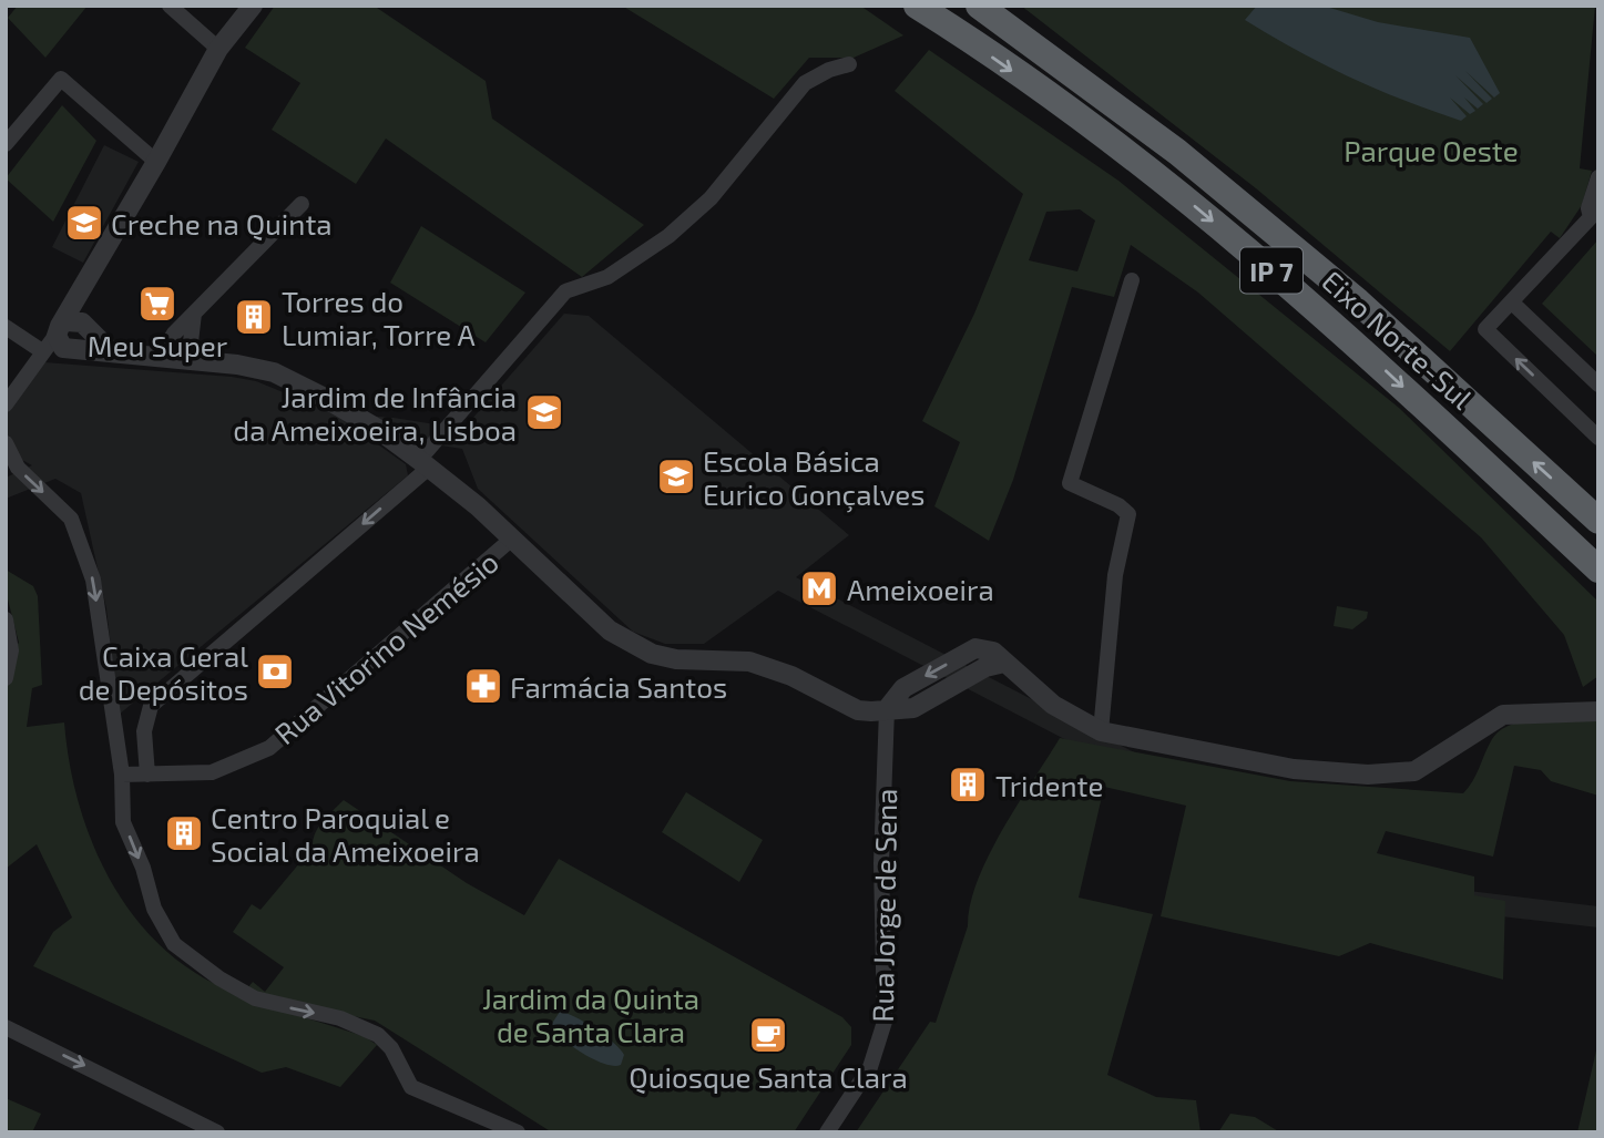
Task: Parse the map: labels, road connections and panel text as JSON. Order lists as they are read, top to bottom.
{
  "streets": {
    "highway": ["IP 7", "Eixo Norte-Sul"],
    "street": ["Rua Vitorino Nemésio", "Rua Jorge de Sena"]
  },
  "parks": ["Parque Oeste", "Jardim da Quinta de Santa Clara"],
  "places": {
    "school or university": ["Creche na Quinta", "Jardim de Infância da Ameixoeira, Lisboa", "Escola Básica Eurico Gonçalves"],
    "supermarket": ["Meu Super"],
    "building": ["Torres do Lumiar, Torre A", "Tridente", "Centro Paroquial e Social da Ameixoeira"],
    "metro station": ["Ameixoeira"],
    "bank": ["Caixa Geral de Depósitos"],
    "pharmacy": ["Farmácia Santos"],
    "cafe": ["Quiosque Santa Clara"]
  }
}
